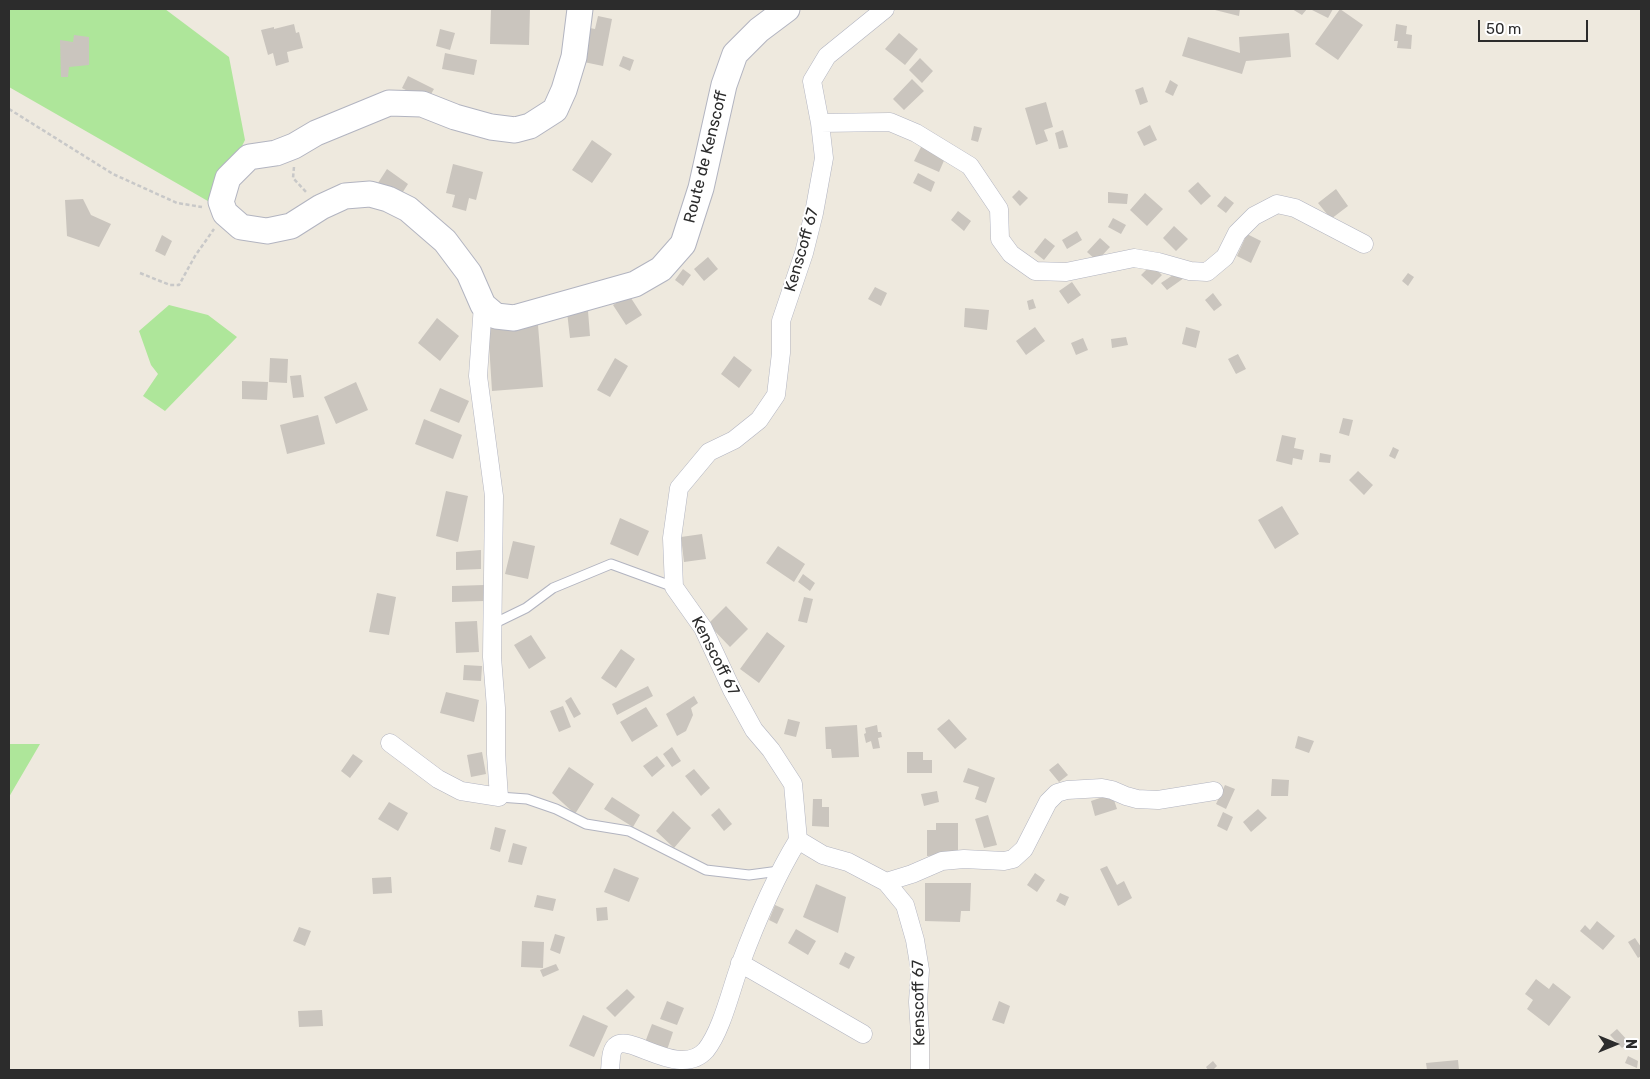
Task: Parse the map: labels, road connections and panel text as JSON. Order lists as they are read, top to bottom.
{
  "streets": {
    "main road": ["Route de Kenscoff"],
    "street": ["Kenscoff 67"]
  },
  "scale_bar": "50 m",
  "north": "right"
}
